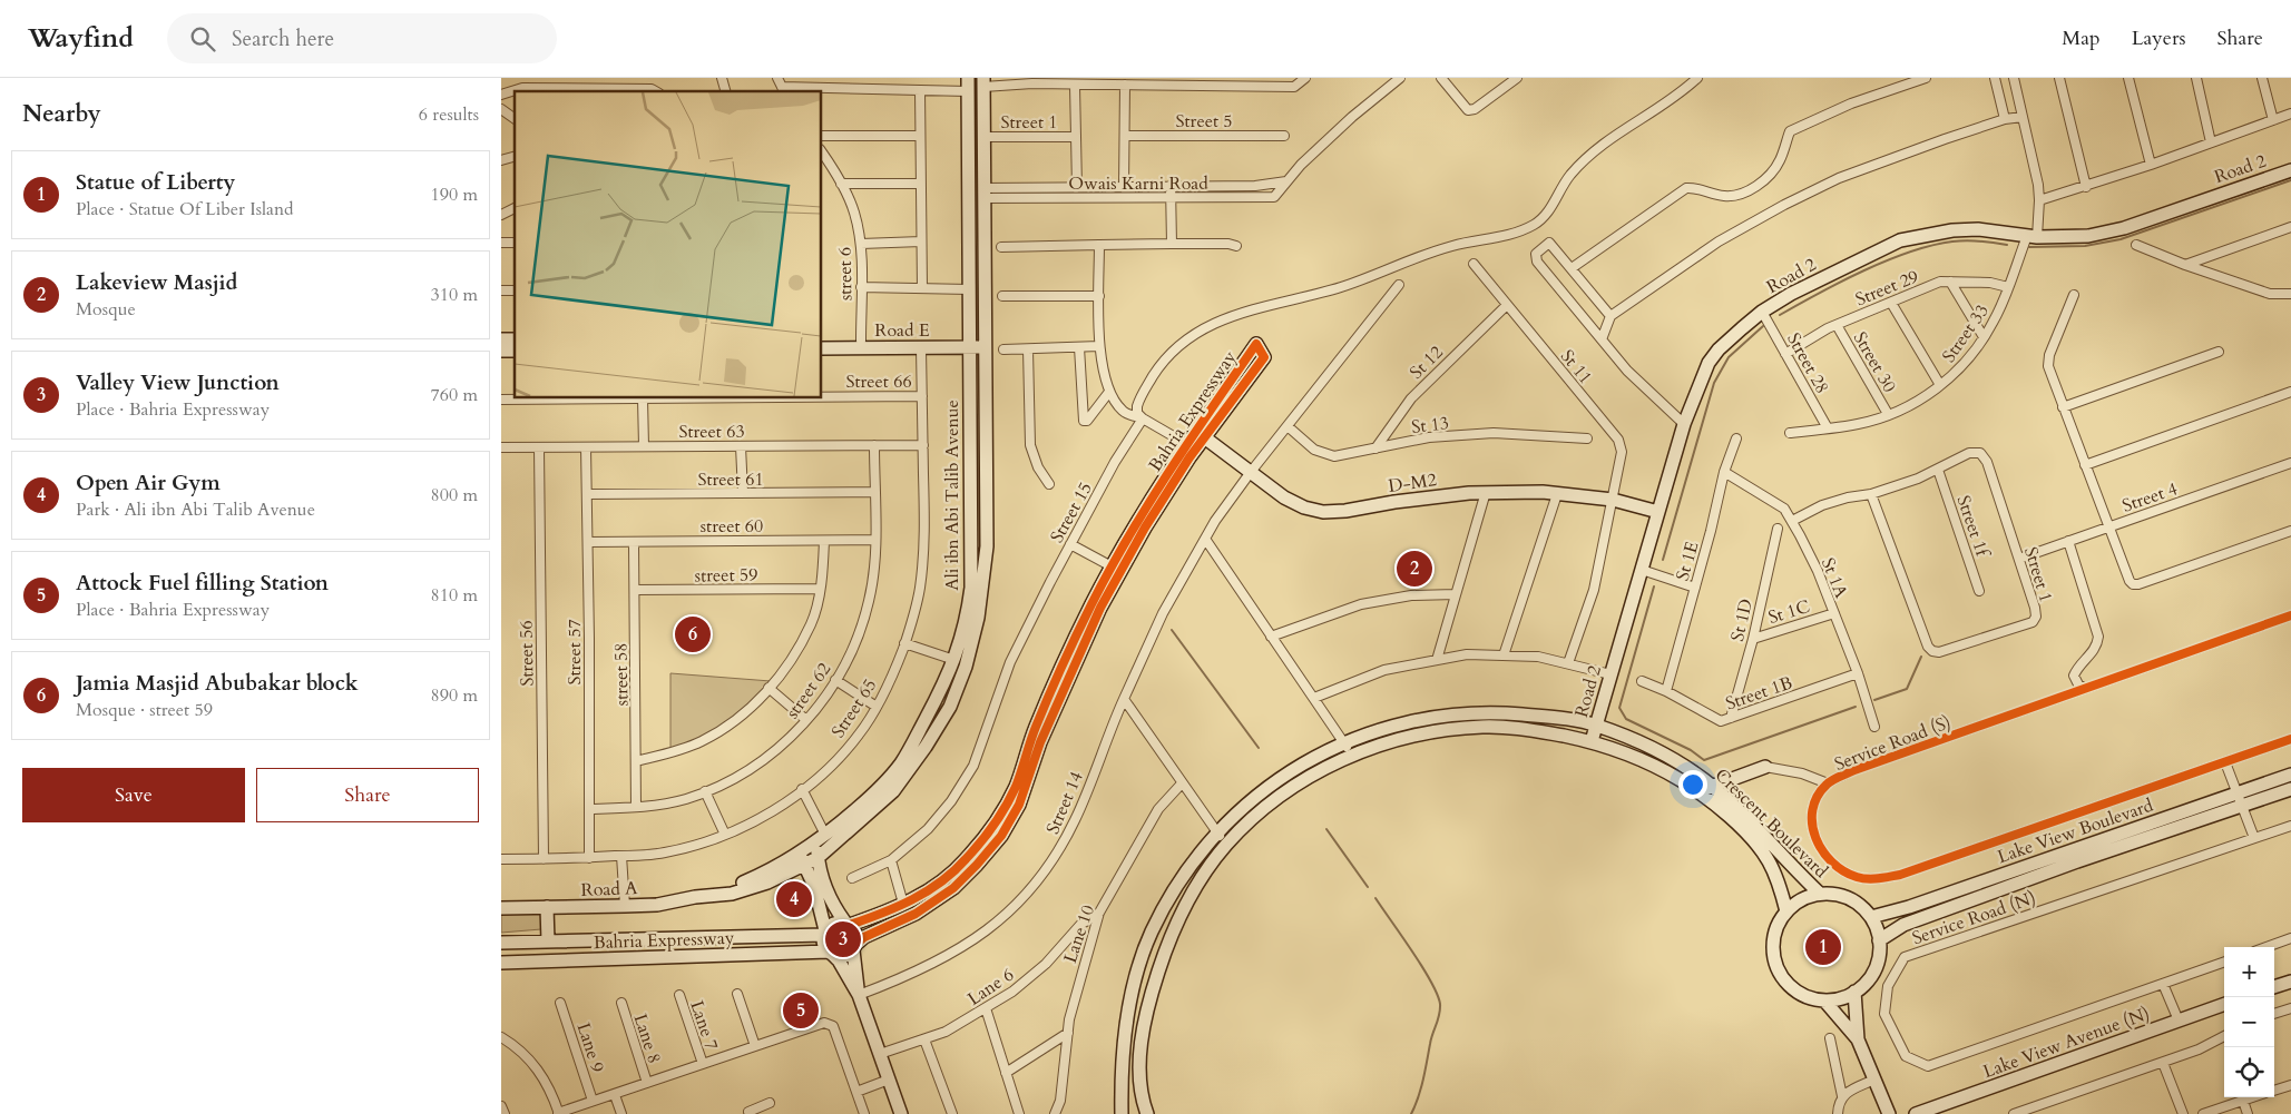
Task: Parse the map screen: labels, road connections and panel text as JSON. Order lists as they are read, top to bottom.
{
  "streets": {
    "main road": [
      "Road 2",
      "Road E",
      "Bahria Expressway",
      "D-M2",
      "Ali ibn Abi Talib Avenue",
      "Crescent Boulevard",
      "Lake View Boulevard",
      "Road A",
      "Lake View Avenue (N)"
    ],
    "street": [
      "Street 5",
      "Street 1",
      "Owais Karni Road",
      "street 6",
      "Street 29",
      "Street 33",
      "St 12",
      "Street 30",
      "Street 28",
      "St 11",
      "Street 66",
      "St 13",
      "Street 63",
      "Street 61",
      "Street 4",
      "Street 15",
      "street 60",
      "Street 1f",
      "St 1E",
      "street 59",
      "St 1A",
      "St 1C",
      "St 1D",
      "Street 57",
      "Street 56",
      "street 58",
      "street 62",
      "Street 1B",
      "Street 65",
      "Service Road (S)",
      "Street 14",
      "Service Road (N)",
      "Lane 10",
      "Lane 6",
      "Lane 7",
      "Lane 8",
      "Lane 9"
    ]
  },
  "crossings": [
    ["Street 1", "Ali ibn Abi Talib Avenue"],
    ["Street 1", "Street 4"],
    ["Street 1", "Street 1f"],
    ["Street 1", "St 1A"],
    ["Road 2", "Street 33"],
    ["Road 2", "Street 28"],
    ["Road 2", "D-M2"],
    ["Road 2", "Crescent Boulevard"],
    ["Owais Karni Road", "Ali ibn Abi Talib Avenue"],
    ["street 6", "Road E"],
    ["Street 29", "Street 33"],
    ["Street 29", "Street 30"],
    ["Street 29", "Street 28"],
    ["Road E", "Ali ibn Abi Talib Avenue"],
    ["Road E", "Street 65"],
    ["Street 33", "Street 30"],
    ["Street 33", "Street 28"],
    ["St 12", "St 11"],
    ["St 12", "St 13"],
    ["St 11", "D-M2"],
    ["Street 66", "Street 65"],
    ["Bahria Expressway", "D-M2"],
    ["St 13", "Street 14"],
    ["Street 63", "Street 57"],
    ["Street 63", "Street 56"],
    ["Street 63", "street 62"],
    ["Street 63", "Street 65"],
    ["Street 61", "Street 57"],
    ["Street 61", "street 62"],
    ["D-M2", "Street 14"],
    ["Ali ibn Abi Talib Avenue", "Road A"],
    ["street 60", "Street 57"],
    ["street 60", "street 58"],
    ["street 60", "street 62"],
    ["St 1E", "St 1A"],
    ["St 1E", "Street 1B"],
    ["street 59", "street 58"],
    ["St 1A", "St 1C"],
    ["St 1A", "Street 1B"],
    ["St 1C", "St 1D"],
    ["St 1D", "Street 1B"],
    ["Street 57", "street 62"],
    ["Street 57", "Street 65"],
    ["Street 56", "Street 65"],
    ["street 58", "street 62"],
    ["Crescent Boulevard", "Lake View Boulevard"],
    ["Lane 10", "Lane 6"]
  ],
  "page": {
    "header": "Wayfind",
    "search": "Search here",
    "nav": ["Map", "Layers", "Share"],
    "heading": ["Nearby", "6 results"],
    "list": [
      {
        "mark": "1",
        "name": "Statue of Liberty",
        "note": "Place · Statue Of Liber Island",
        "value": "190 m"
      },
      {
        "mark": "2",
        "name": "Lakeview Masjid",
        "note": "Mosque",
        "value": "310 m"
      },
      {
        "mark": "3",
        "name": "Valley View Junction",
        "note": "Place · Bahria Expressway",
        "value": "760 m"
      },
      {
        "mark": "4",
        "name": "Open Air Gym",
        "note": "Park · Ali ibn Abi Talib Avenue",
        "value": "800 m"
      },
      {
        "mark": "5",
        "name": "Attock Fuel filling Station",
        "note": "Place · Bahria Expressway",
        "value": "810 m"
      },
      {
        "mark": "6",
        "name": "Jamia Masjid Abubakar block",
        "note": "Mosque · street 59",
        "value": "890 m"
      }
    ],
    "pins": [
      "2",
      "6",
      "4",
      "3",
      "1",
      "5"
    ],
    "buttons": ["Save", "Share"],
    "map_buttons": ["+", "−"]
  }
}
